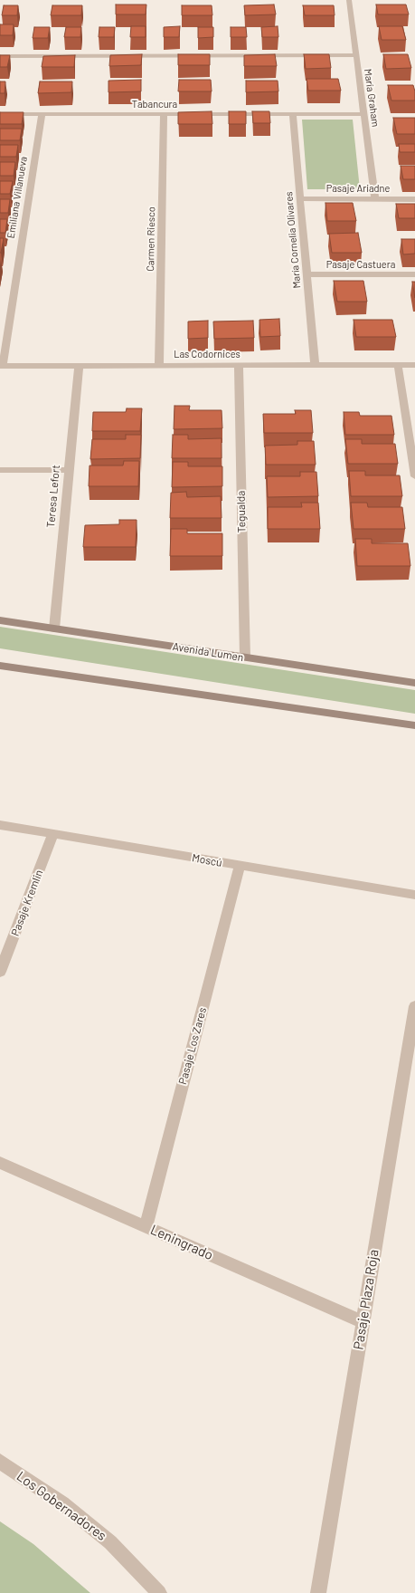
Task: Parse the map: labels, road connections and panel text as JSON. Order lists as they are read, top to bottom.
{
  "streets": {
    "street": [
      "María Graham",
      "Tabancura",
      "Pasaje Ariadne",
      "Emiliana Villanueva",
      "Carmen Riesco",
      "María Cornelia Olivares",
      "Pasaje Castuera",
      "Las Codornices",
      "Teresa Lefort",
      "Tegualda",
      "Avenida Lumen",
      "Moscú",
      "Pasaje Kremlin",
      "Pasaje Los Zares",
      "Leningrado",
      "Pasaje Plaza Roja",
      "Los Gobernadores"
    ]
  },
  "crossings": [
    ["María Graham", "Tabancura"],
    ["María Graham", "Pasaje Ariadne"],
    ["Tabancura", "Emiliana Villanueva"],
    ["Tabancura", "Carmen Riesco"],
    ["Tabancura", "María Cornelia Olivares"],
    ["Pasaje Ariadne", "María Cornelia Olivares"],
    ["Emiliana Villanueva", "Las Codornices"],
    ["Carmen Riesco", "Las Codornices"],
    ["María Cornelia Olivares", "Pasaje Castuera"],
    ["María Cornelia Olivares", "Las Codornices"],
    ["Las Codornices", "Teresa Lefort"],
    ["Las Codornices", "Tegualda"],
    ["Teresa Lefort", "Avenida Lumen"],
    ["Tegualda", "Avenida Lumen"],
    ["Moscú", "Pasaje Kremlin"],
    ["Moscú", "Pasaje Los Zares"],
    ["Pasaje Los Zares", "Leningrado"],
    ["Leningrado", "Pasaje Plaza Roja"]
  ]
}
